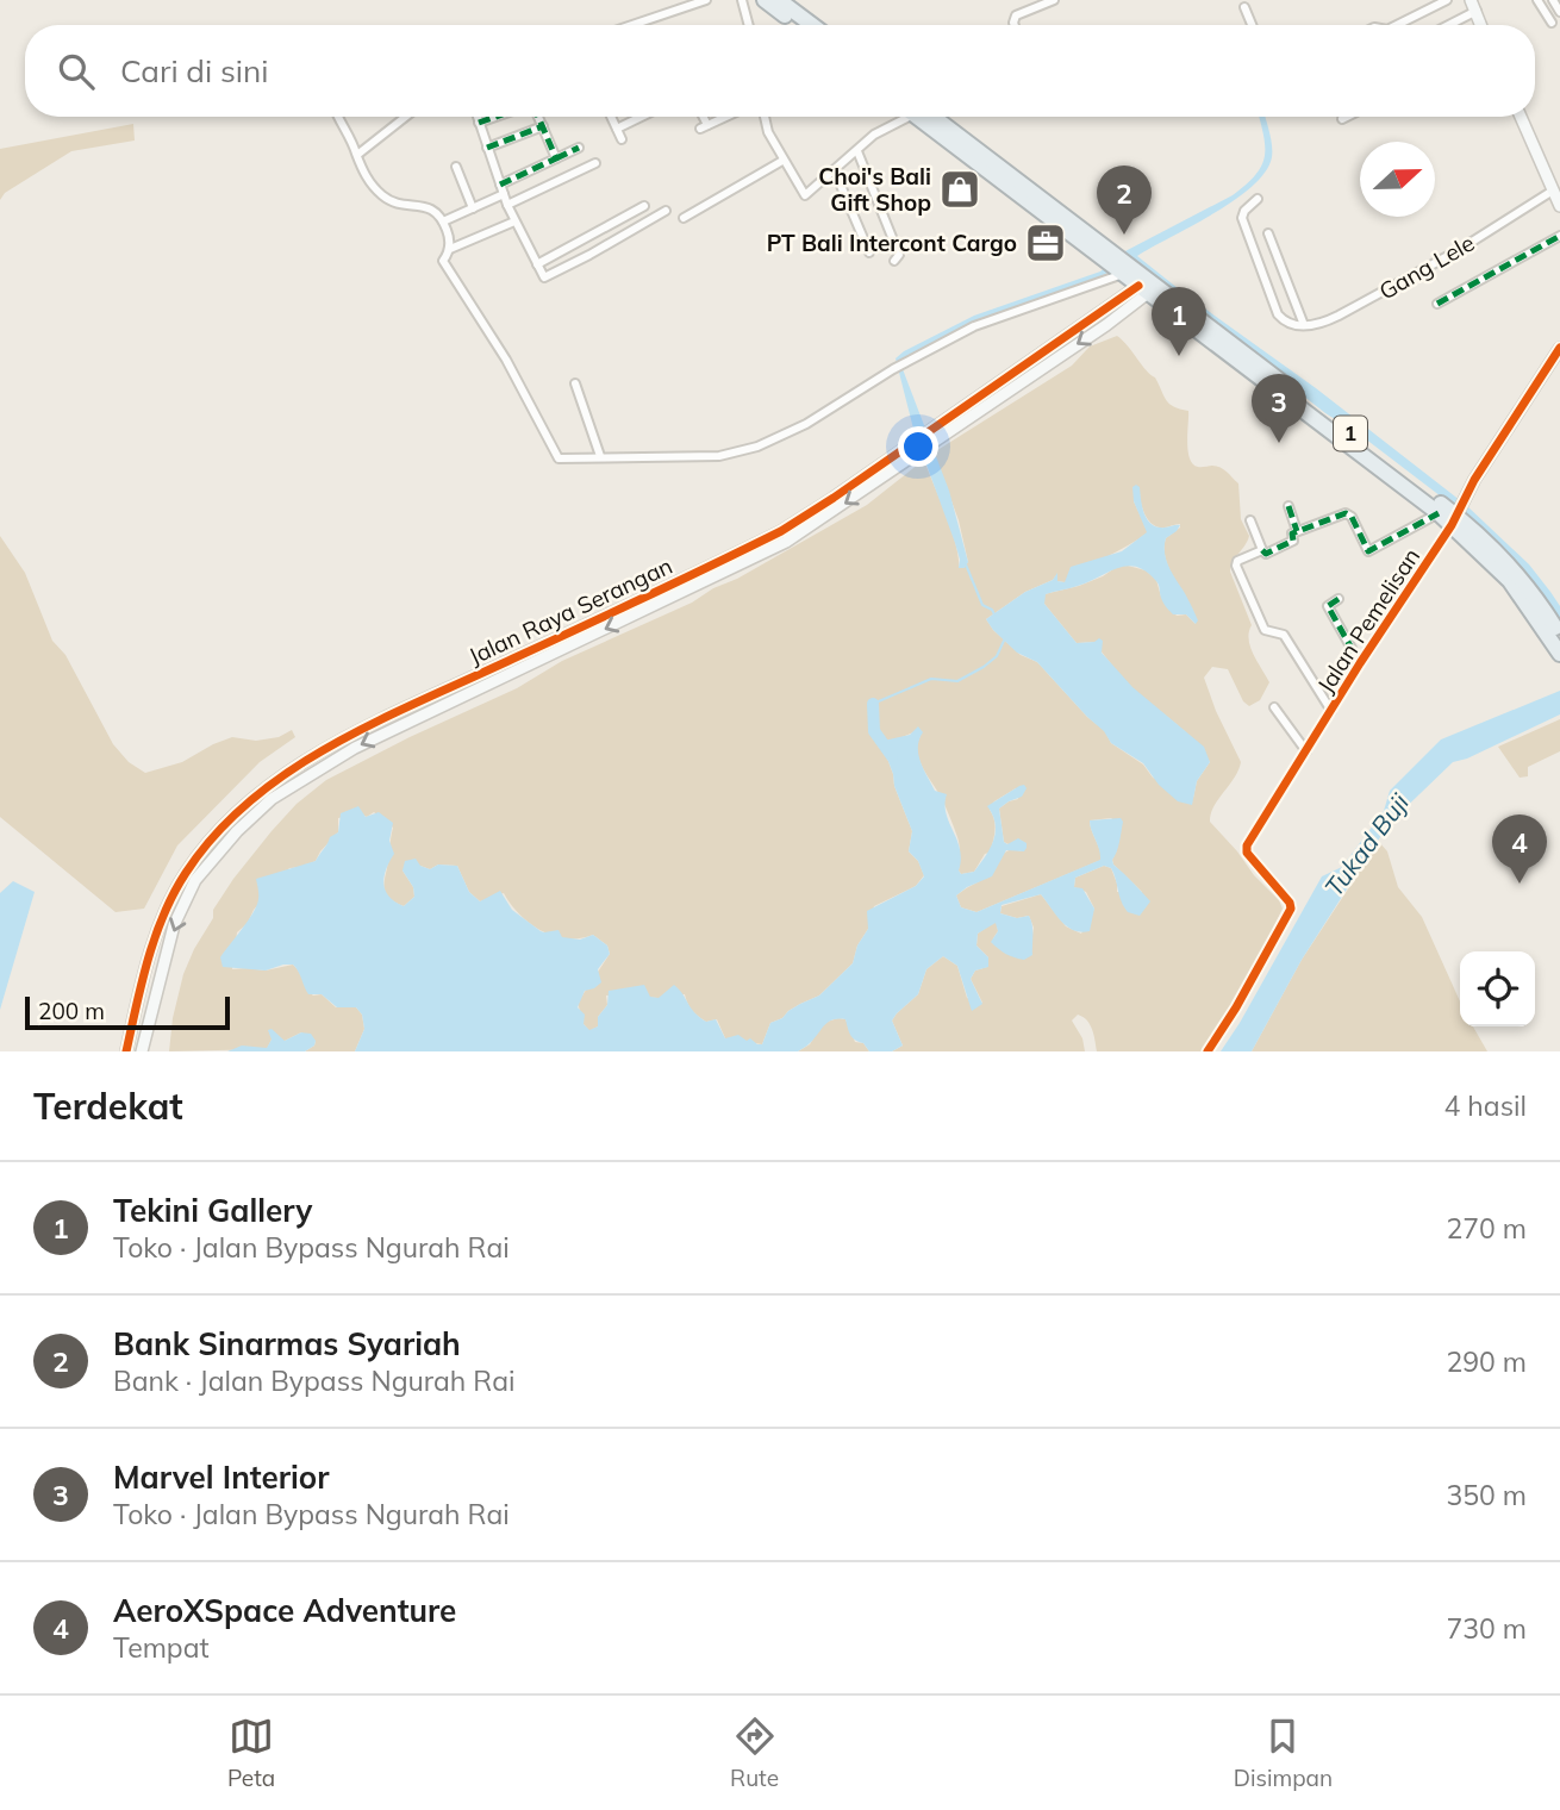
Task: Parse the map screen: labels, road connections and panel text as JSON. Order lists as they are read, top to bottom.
{
  "streets": {
    "highway": ["1"],
    "street": ["Gang Lele", "Jalan Raya Serangan", "Jalan Pemelisan"]
  },
  "crossings": [
    ["1", "Jalan Raya Serangan"],
    ["1", "Jalan Pemelisan"]
  ],
  "water": ["Tukad Buji"],
  "places": {
    "shop": ["Choi's Bali Gift Shop"],
    "office": ["PT Bali Intercont Cargo"]
  },
  "scale_bar": "200 m",
  "north": "right",
  "page": {
    "search": "Cari di sini",
    "pins": [
      "2",
      "1",
      "3",
      "4"
    ],
    "scale": "200 m",
    "heading": ["Terdekat", "4 hasil"],
    "list": [
      {
        "mark": "1",
        "name": "Tekini Gallery",
        "note": "Toko · Jalan Bypass Ngurah Rai",
        "value": "270 m"
      },
      {
        "mark": "2",
        "name": "Bank Sinarmas Syariah",
        "note": "Bank · Jalan Bypass Ngurah Rai",
        "value": "290 m"
      },
      {
        "mark": "3",
        "name": "Marvel Interior",
        "note": "Toko · Jalan Bypass Ngurah Rai",
        "value": "350 m"
      },
      {
        "mark": "4",
        "name": "AeroXSpace Adventure",
        "note": "Tempat",
        "value": "730 m"
      }
    ],
    "nav": ["Peta", "Rute", "Disimpan"]
  }
}
